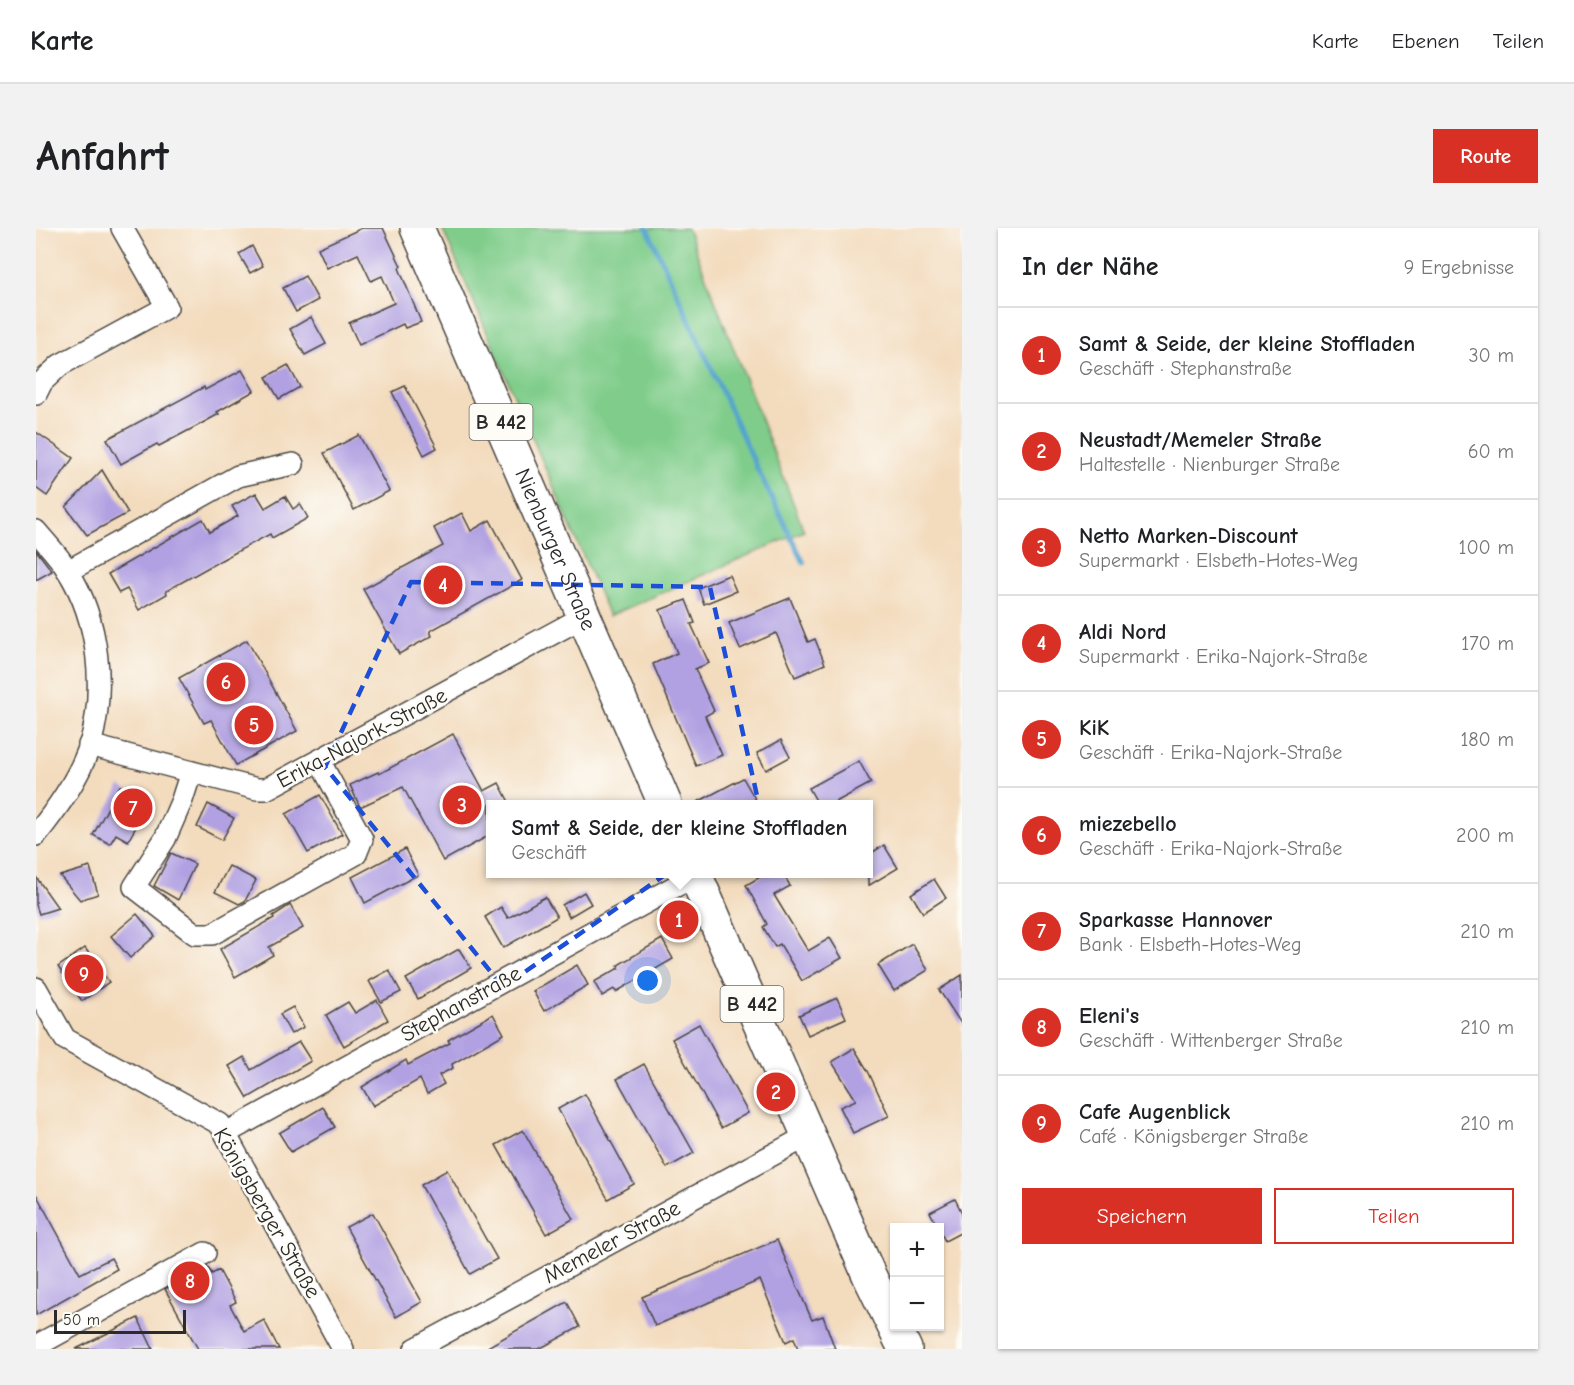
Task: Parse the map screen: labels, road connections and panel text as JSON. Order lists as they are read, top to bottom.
{
  "streets": {
    "main road": ["B 442", "Nienburger Straße"],
    "street": [
      "Erika-Najork-Straße",
      "Stephanstraße",
      "Königsberger Straße",
      "Memeler Straße"
    ]
  },
  "crossings": [
    ["B 442", "Memeler Straße"],
    ["Nienburger Straße", "Erika-Najork-Straße"],
    ["Stephanstraße", "Königsberger Straße"]
  ],
  "scale_bar": "50 m",
  "page": {
    "header": "Karte",
    "nav": ["Karte", "Ebenen", "Teilen"],
    "buttons": [
      "Route",
      ["Speichern", "Teilen"]
    ],
    "title": "Anfahrt",
    "heading": ["In der Nähe", "9 Ergebnisse"],
    "list": [
      {
        "mark": "1",
        "name": "Samt & Seide, der kleine Stoffladen",
        "note": "Geschäft · Stephanstraße",
        "value": "30 m"
      },
      {
        "mark": "2",
        "name": "Neustadt/Memeler Straße",
        "note": "Haltestelle · Nienburger Straße",
        "value": "60 m"
      },
      {
        "mark": "3",
        "name": "Netto Marken-Discount",
        "note": "Supermarkt · Elsbeth-Hotes-Weg",
        "value": "100 m"
      },
      {
        "mark": "4",
        "name": "Aldi Nord",
        "note": "Supermarkt · Erika-Najork-Straße",
        "value": "170 m"
      },
      {
        "mark": "5",
        "name": "KiK",
        "note": "Geschäft · Erika-Najork-Straße",
        "value": "180 m"
      },
      {
        "mark": "6",
        "name": "miezebello",
        "note": "Geschäft · Erika-Najork-Straße",
        "value": "200 m"
      },
      {
        "mark": "7",
        "name": "Sparkasse Hannover",
        "note": "Bank · Elsbeth-Hotes-Weg",
        "value": "210 m"
      },
      {
        "mark": "8",
        "name": "Eleni's",
        "note": "Geschäft · Wittenberger Straße",
        "value": "210 m"
      },
      {
        "mark": "9",
        "name": "Cafe Augenblick",
        "note": "Café · Königsberger Straße",
        "value": "210 m"
      }
    ],
    "pins": [
      "4",
      "6",
      "5",
      "3",
      "7",
      "1",
      "9",
      "2",
      "8"
    ],
    "popup": ["Samt & Seide, der kleine Stoffladen", "Geschäft"],
    "map_buttons": ["+", "−"],
    "scale": "50 m"
  }
}
